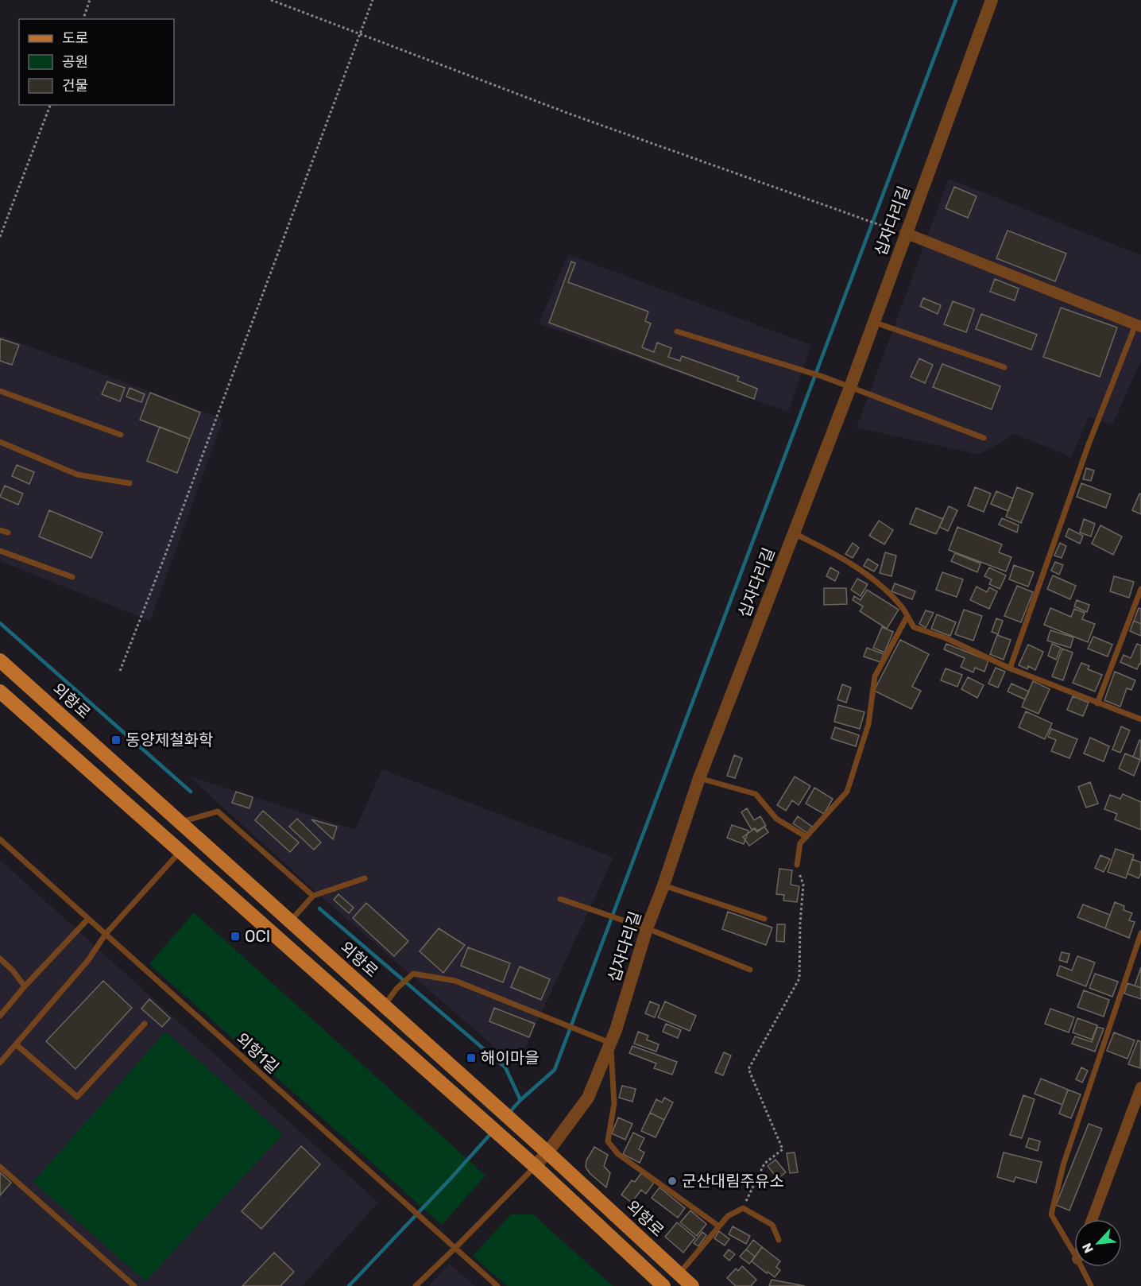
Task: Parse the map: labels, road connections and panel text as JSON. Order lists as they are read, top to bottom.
{
  "streets": {
    "main road": ["외항로"],
    "street": ["십자다리길"],
    "lane": ["외항1길"]
  },
  "crossings": [
    ["십자다리길", "외항로"]
  ],
  "places": {
    "transit": ["동양제철화학", "OCI", "해이마을"],
    "other": ["군산대림주유소"]
  },
  "legend": ["도로", "공원", "건물"],
  "north": "bottom left"
}
